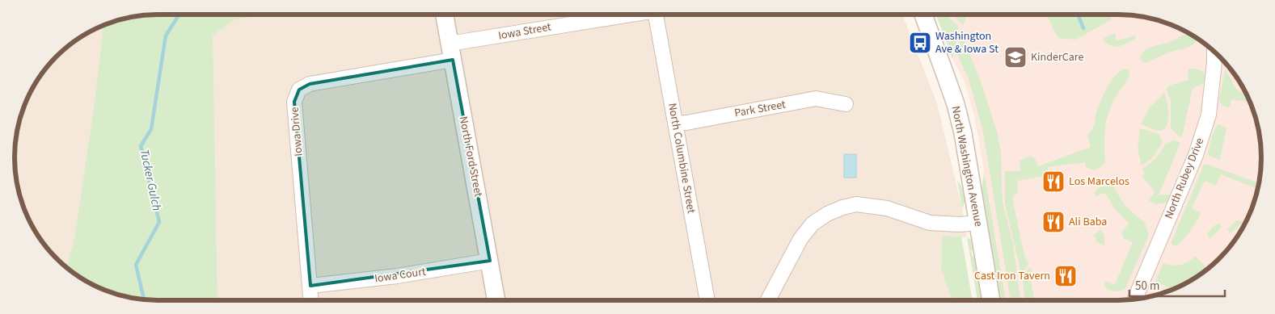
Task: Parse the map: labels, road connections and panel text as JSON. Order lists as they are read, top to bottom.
{
  "streets": {
    "street": [
      "Iowa Street",
      "Park Street",
      "Iowa Drive",
      "North Ford Street",
      "North Columbine Street",
      "North Washington Avenue",
      "North Rubey Drive",
      "Iowa Court"
    ]
  },
  "crossings": [
    ["Iowa Street", "Iowa Drive"],
    ["Iowa Street", "North Ford Street"],
    ["Park Street", "North Columbine Street"],
    ["Iowa Drive", "North Ford Street"],
    ["Iowa Drive", "Iowa Court"],
    ["North Ford Street", "Iowa Court"]
  ],
  "water": ["Tucker Gulch"],
  "places": {
    "bus stop": ["Washington Ave & Iowa St"],
    "school or university": ["KinderCare"],
    "restaurant": ["Los Marcelos", "Ali Baba", "Cast Iron Tavern"]
  },
  "scale_bar": "50 m"
}
